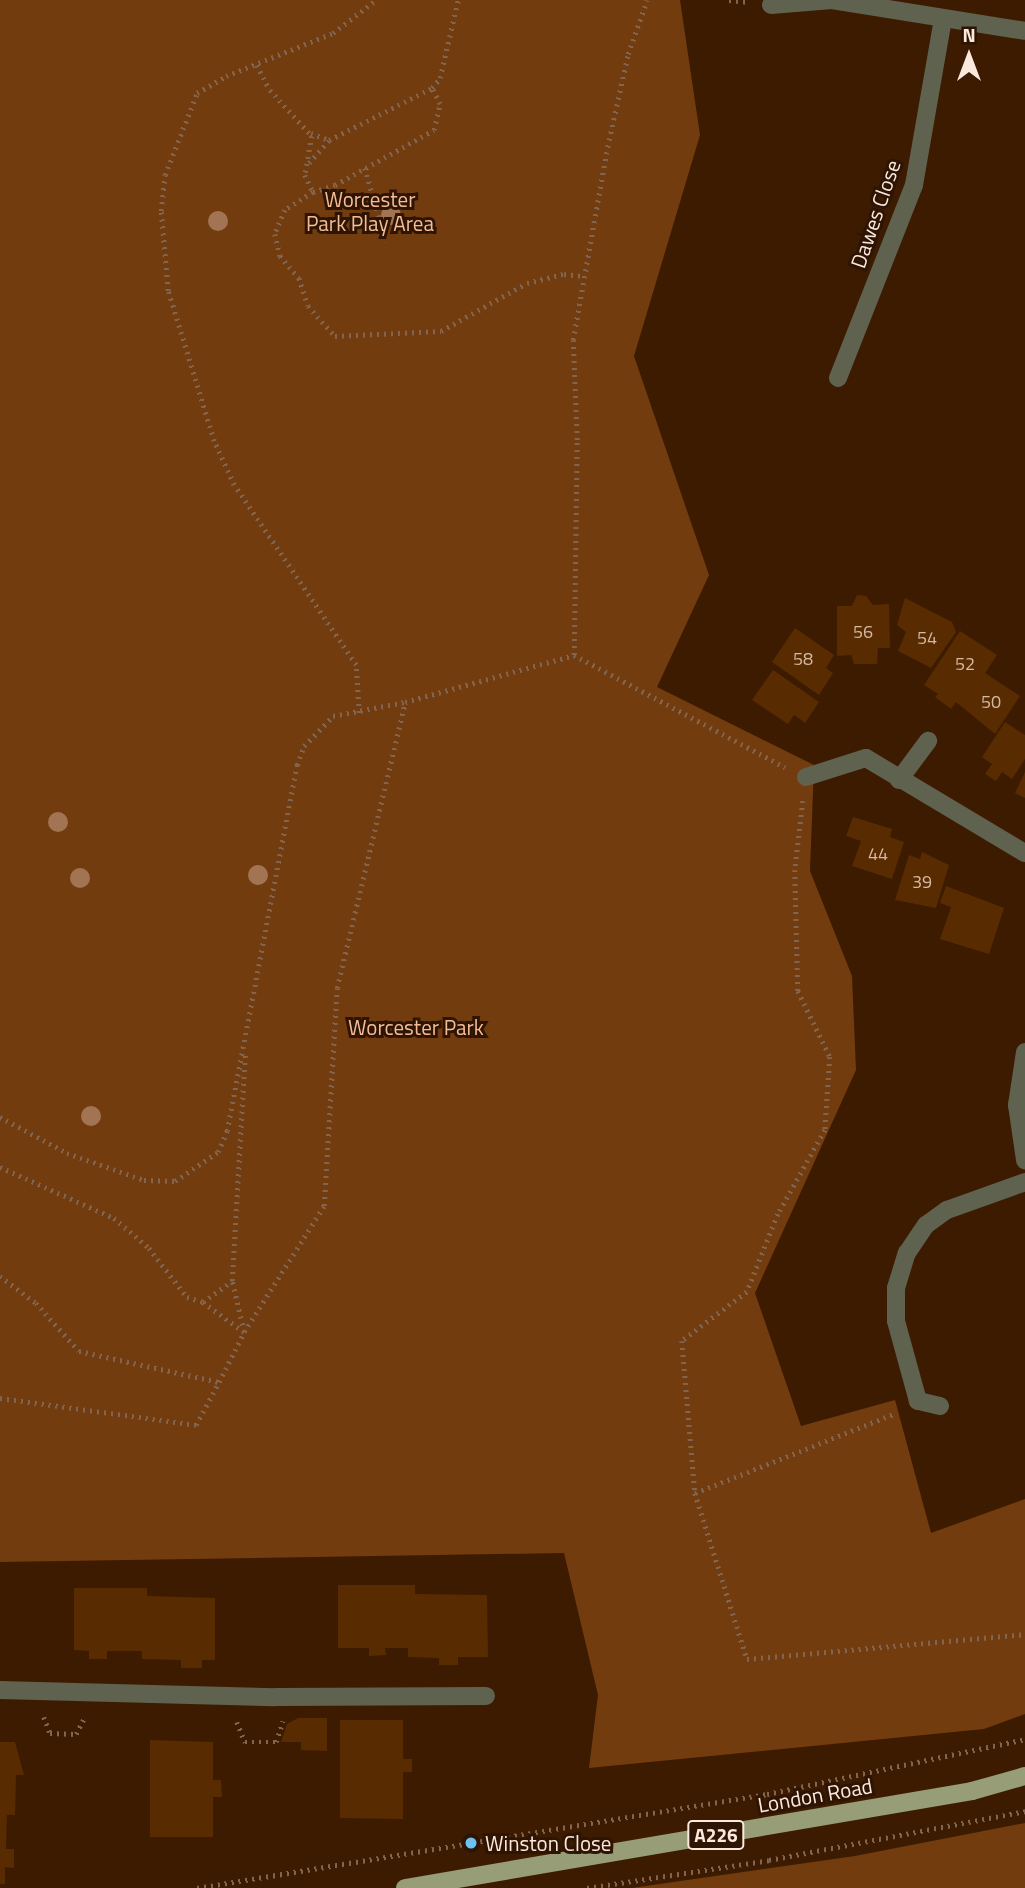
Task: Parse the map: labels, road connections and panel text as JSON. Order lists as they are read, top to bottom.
{
  "streets": {
    "main road": ["London Road", "A226"],
    "street": ["Dawes Close"]
  },
  "parks": ["Worcester Park Play Area", "Worcester Park"],
  "places": ["Winston Close"],
  "house_numbers": [
    "56",
    "54",
    "58",
    "52",
    "50",
    "44",
    "39"
  ],
  "north": "top"
}
